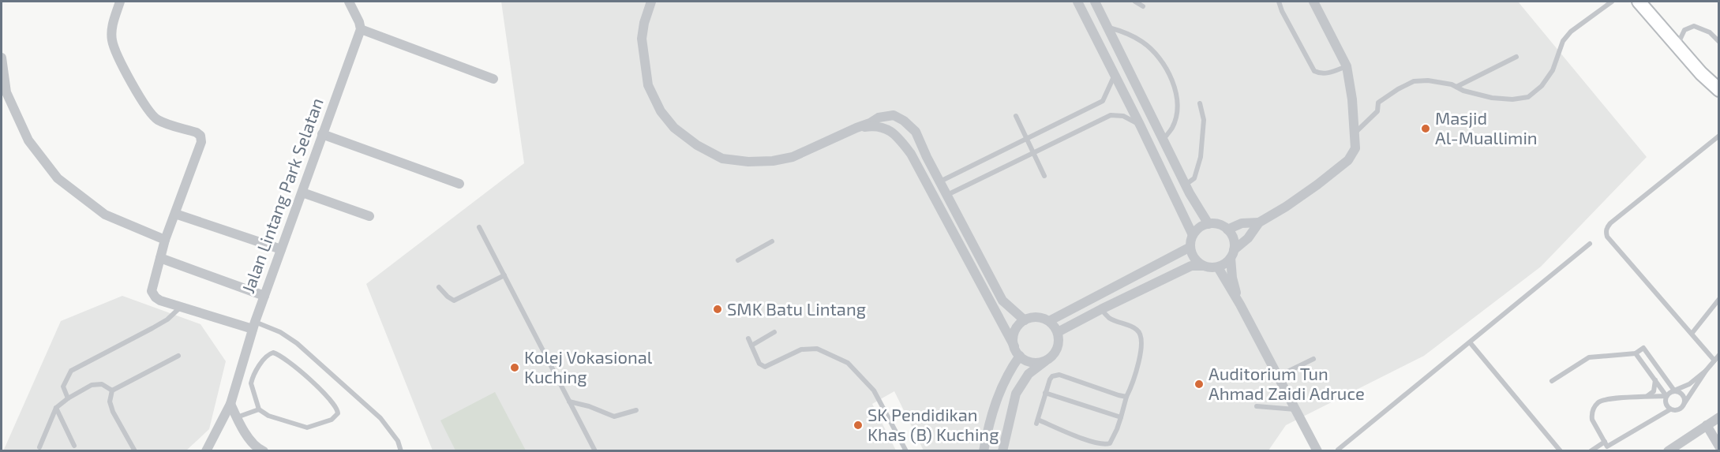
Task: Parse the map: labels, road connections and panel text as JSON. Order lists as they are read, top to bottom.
{
  "streets": {
    "street": ["Jalan Lintang Park Selatan"]
  },
  "places": [
    "Masjid Al-Muallimin",
    "SMK Batu Lintang",
    "Kolej Vokasional Kuching",
    "Auditorium Tun Ahmad Zaidi Adruce",
    "SK Pendidikan Khas (B) Kuching"
  ]
}
